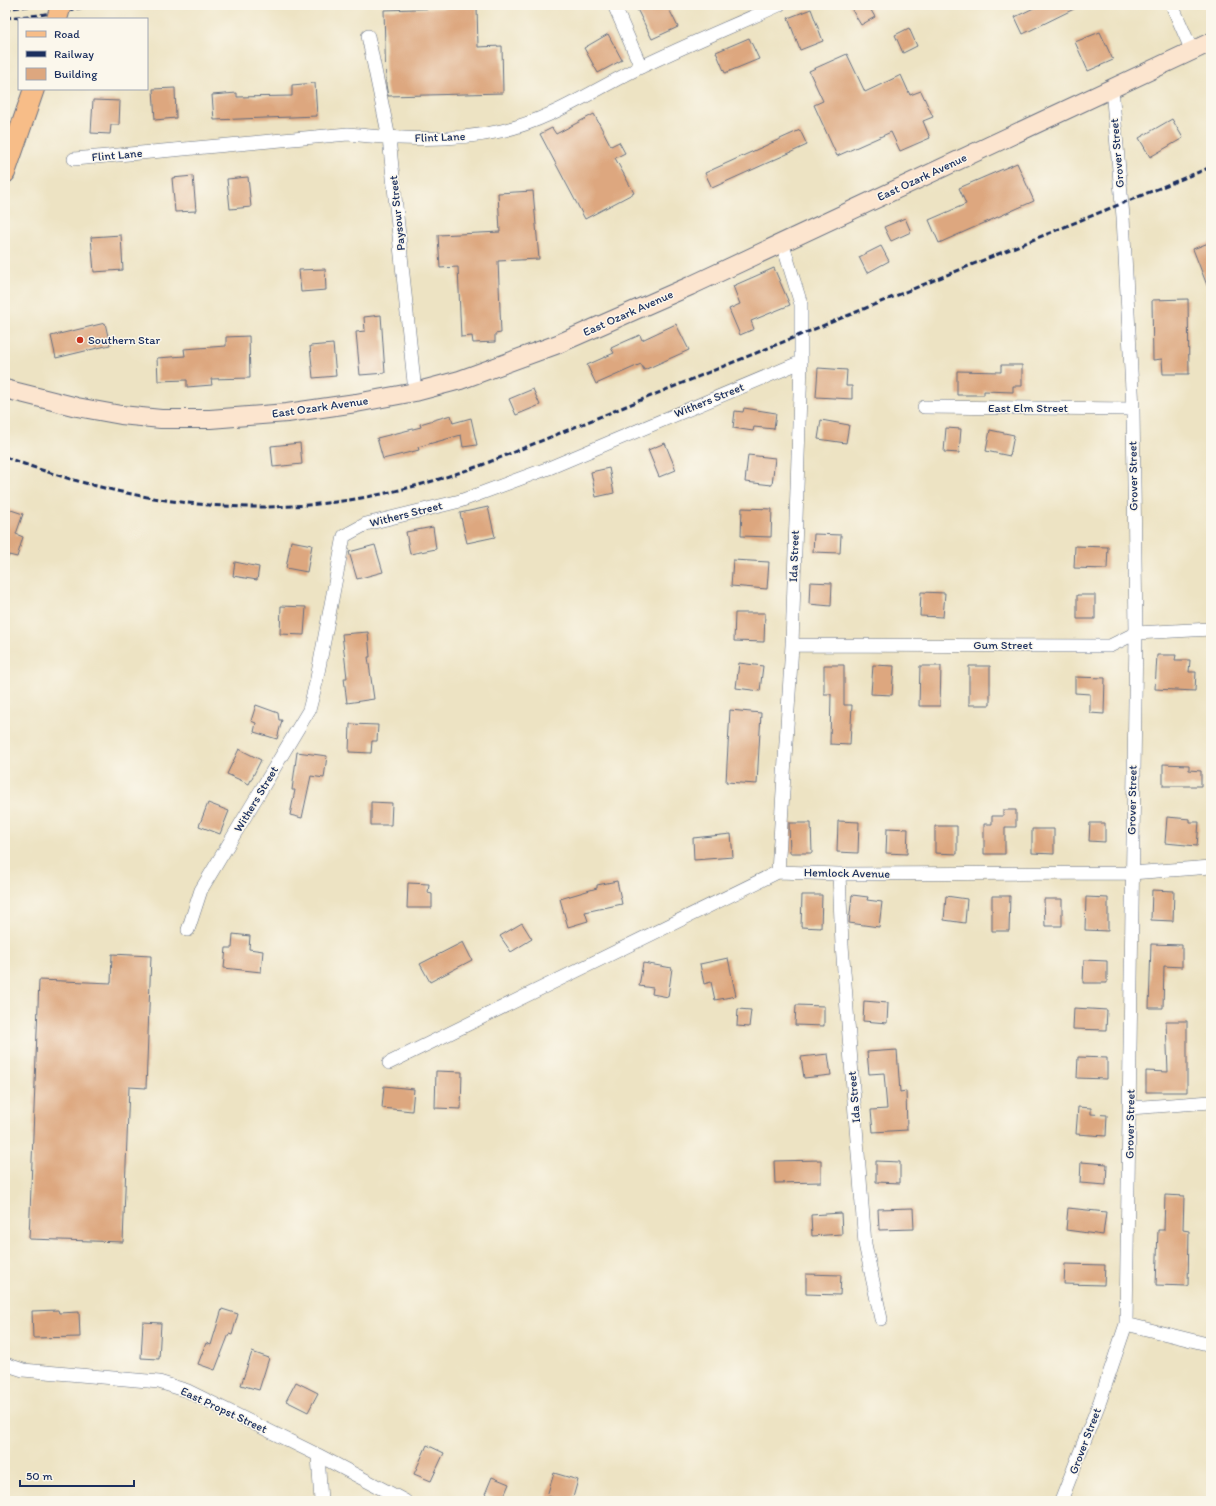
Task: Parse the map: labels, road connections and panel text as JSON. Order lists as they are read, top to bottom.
{
  "streets": {
    "main road": ["East Ozark Avenue"],
    "street": [
      "Flint Lane",
      "Grover Street",
      "Paysour Street",
      "Withers Street",
      "East Elm Street",
      "Ida Street",
      "Gum Street",
      "Hemlock Avenue",
      "East Propst Street"
    ]
  },
  "crossings": [
    ["Flint Lane", "Paysour Street"],
    ["Grover Street", "East Ozark Avenue"],
    ["Grover Street", "East Elm Street"],
    ["Grover Street", "Gum Street"],
    ["Grover Street", "Hemlock Avenue"],
    ["East Ozark Avenue", "Paysour Street"],
    ["East Ozark Avenue", "Ida Street"],
    ["Withers Street", "Ida Street"],
    ["Ida Street", "Gum Street"],
    ["Ida Street", "Hemlock Avenue"]
  ],
  "places": ["Southern Star"],
  "legend": ["Road", "Railway", "Building"],
  "scale_bar": "50 m"
}
